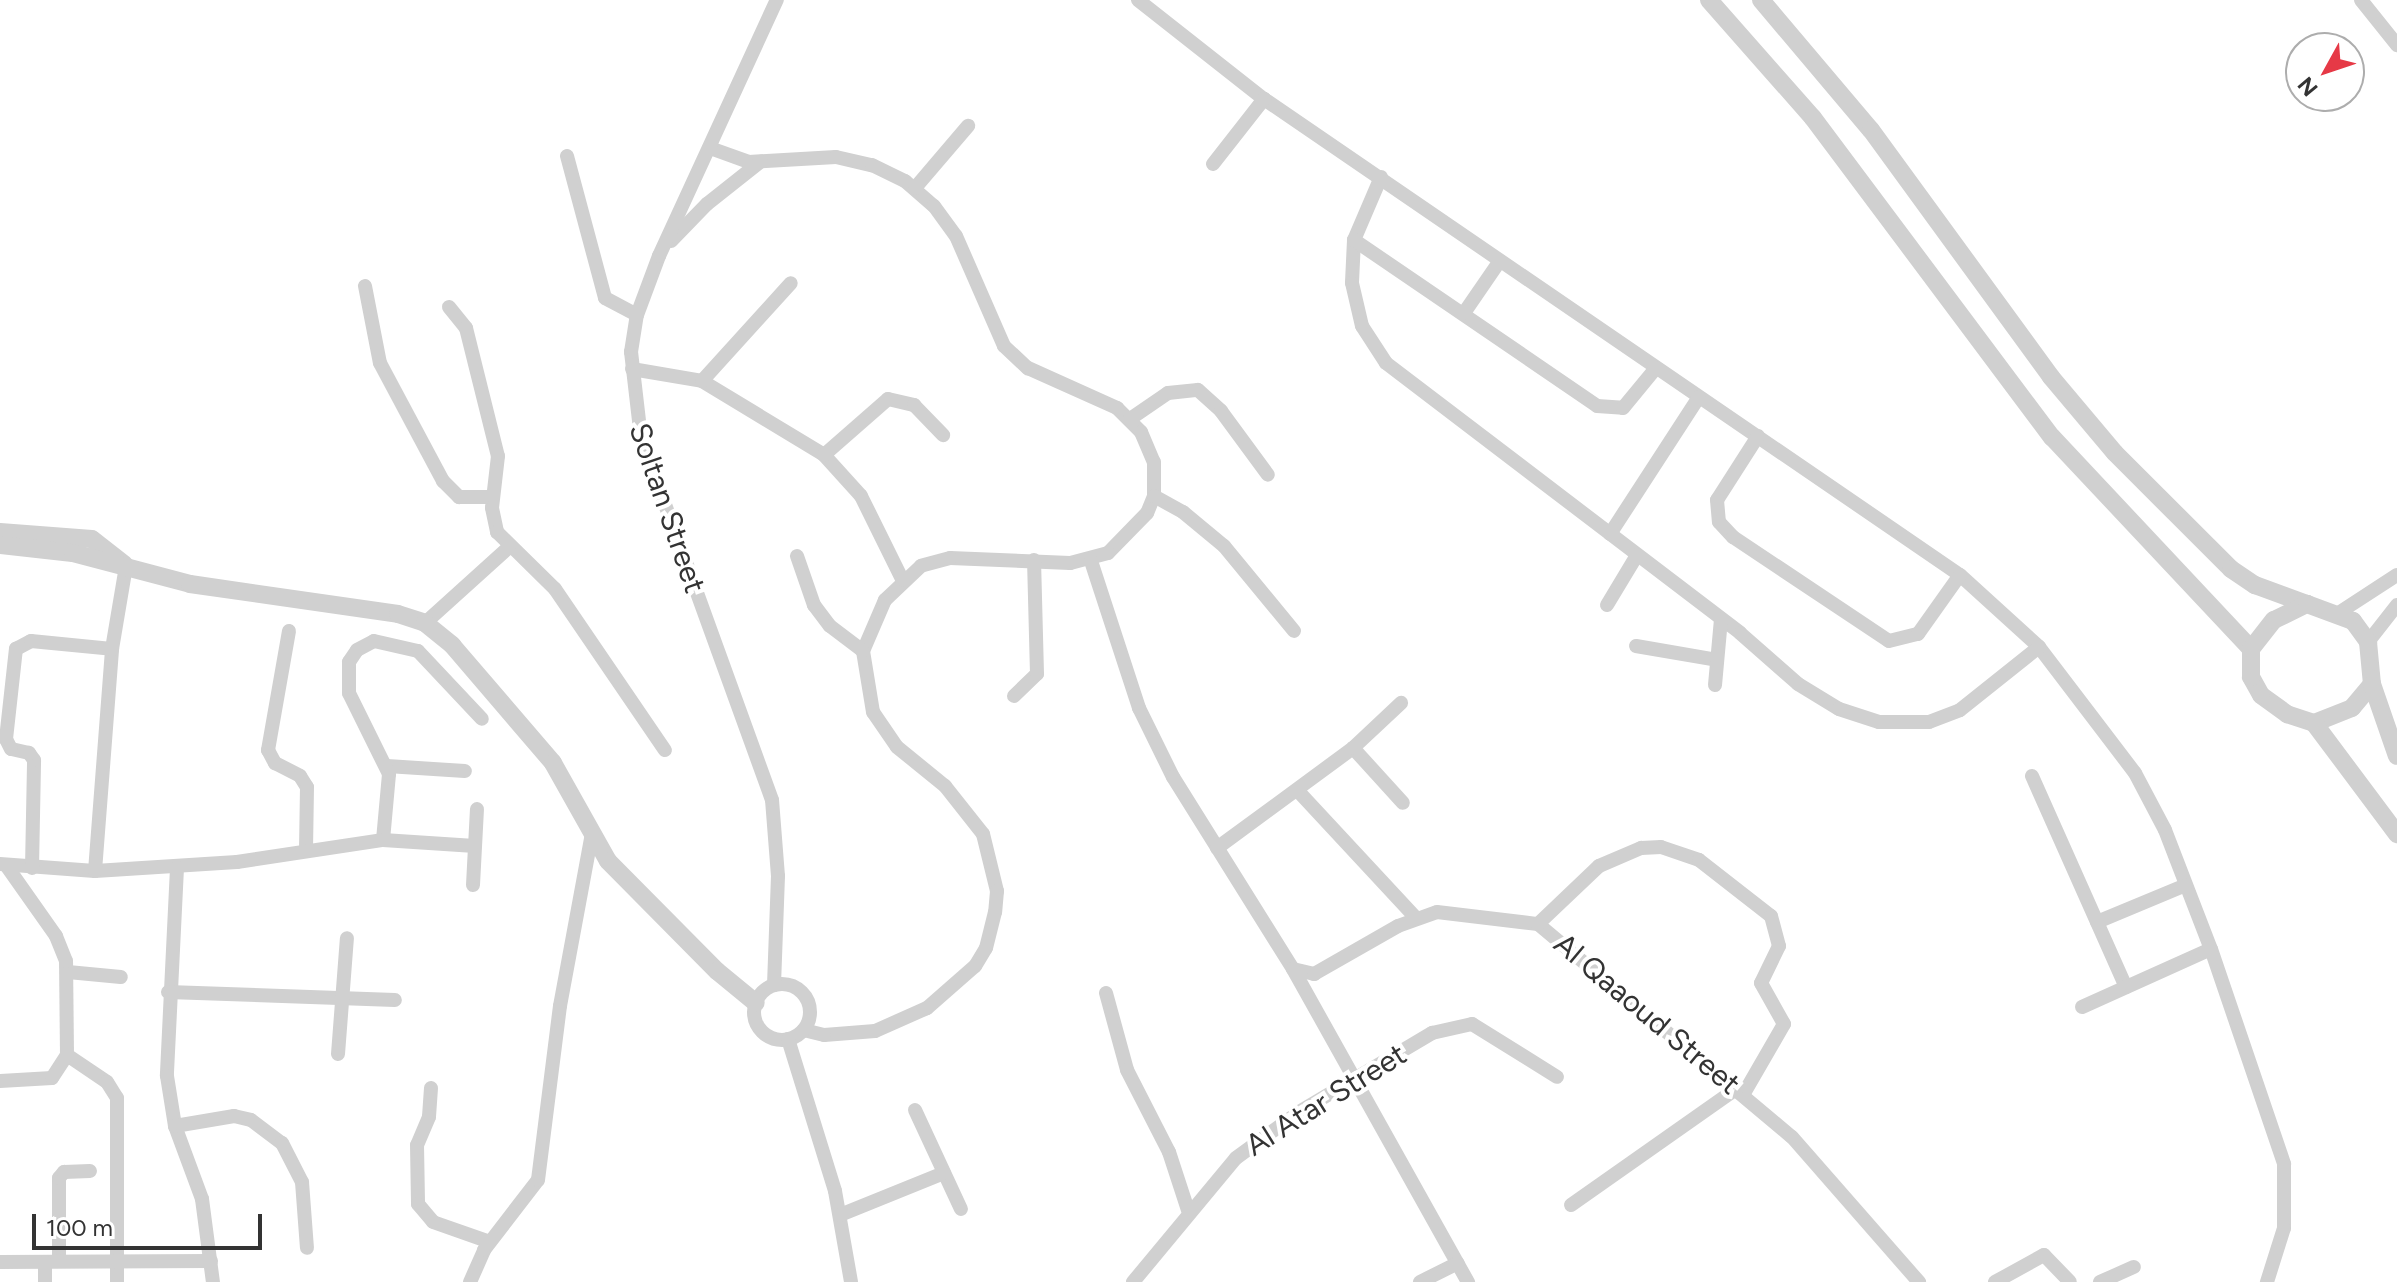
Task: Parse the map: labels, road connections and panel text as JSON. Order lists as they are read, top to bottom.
{
  "streets": {
    "street": ["Soltan Street", "Al Qaaoud Street", "Al Atar Street"]
  },
  "scale_bar": "100 m",
  "north": "bottom left"
}
